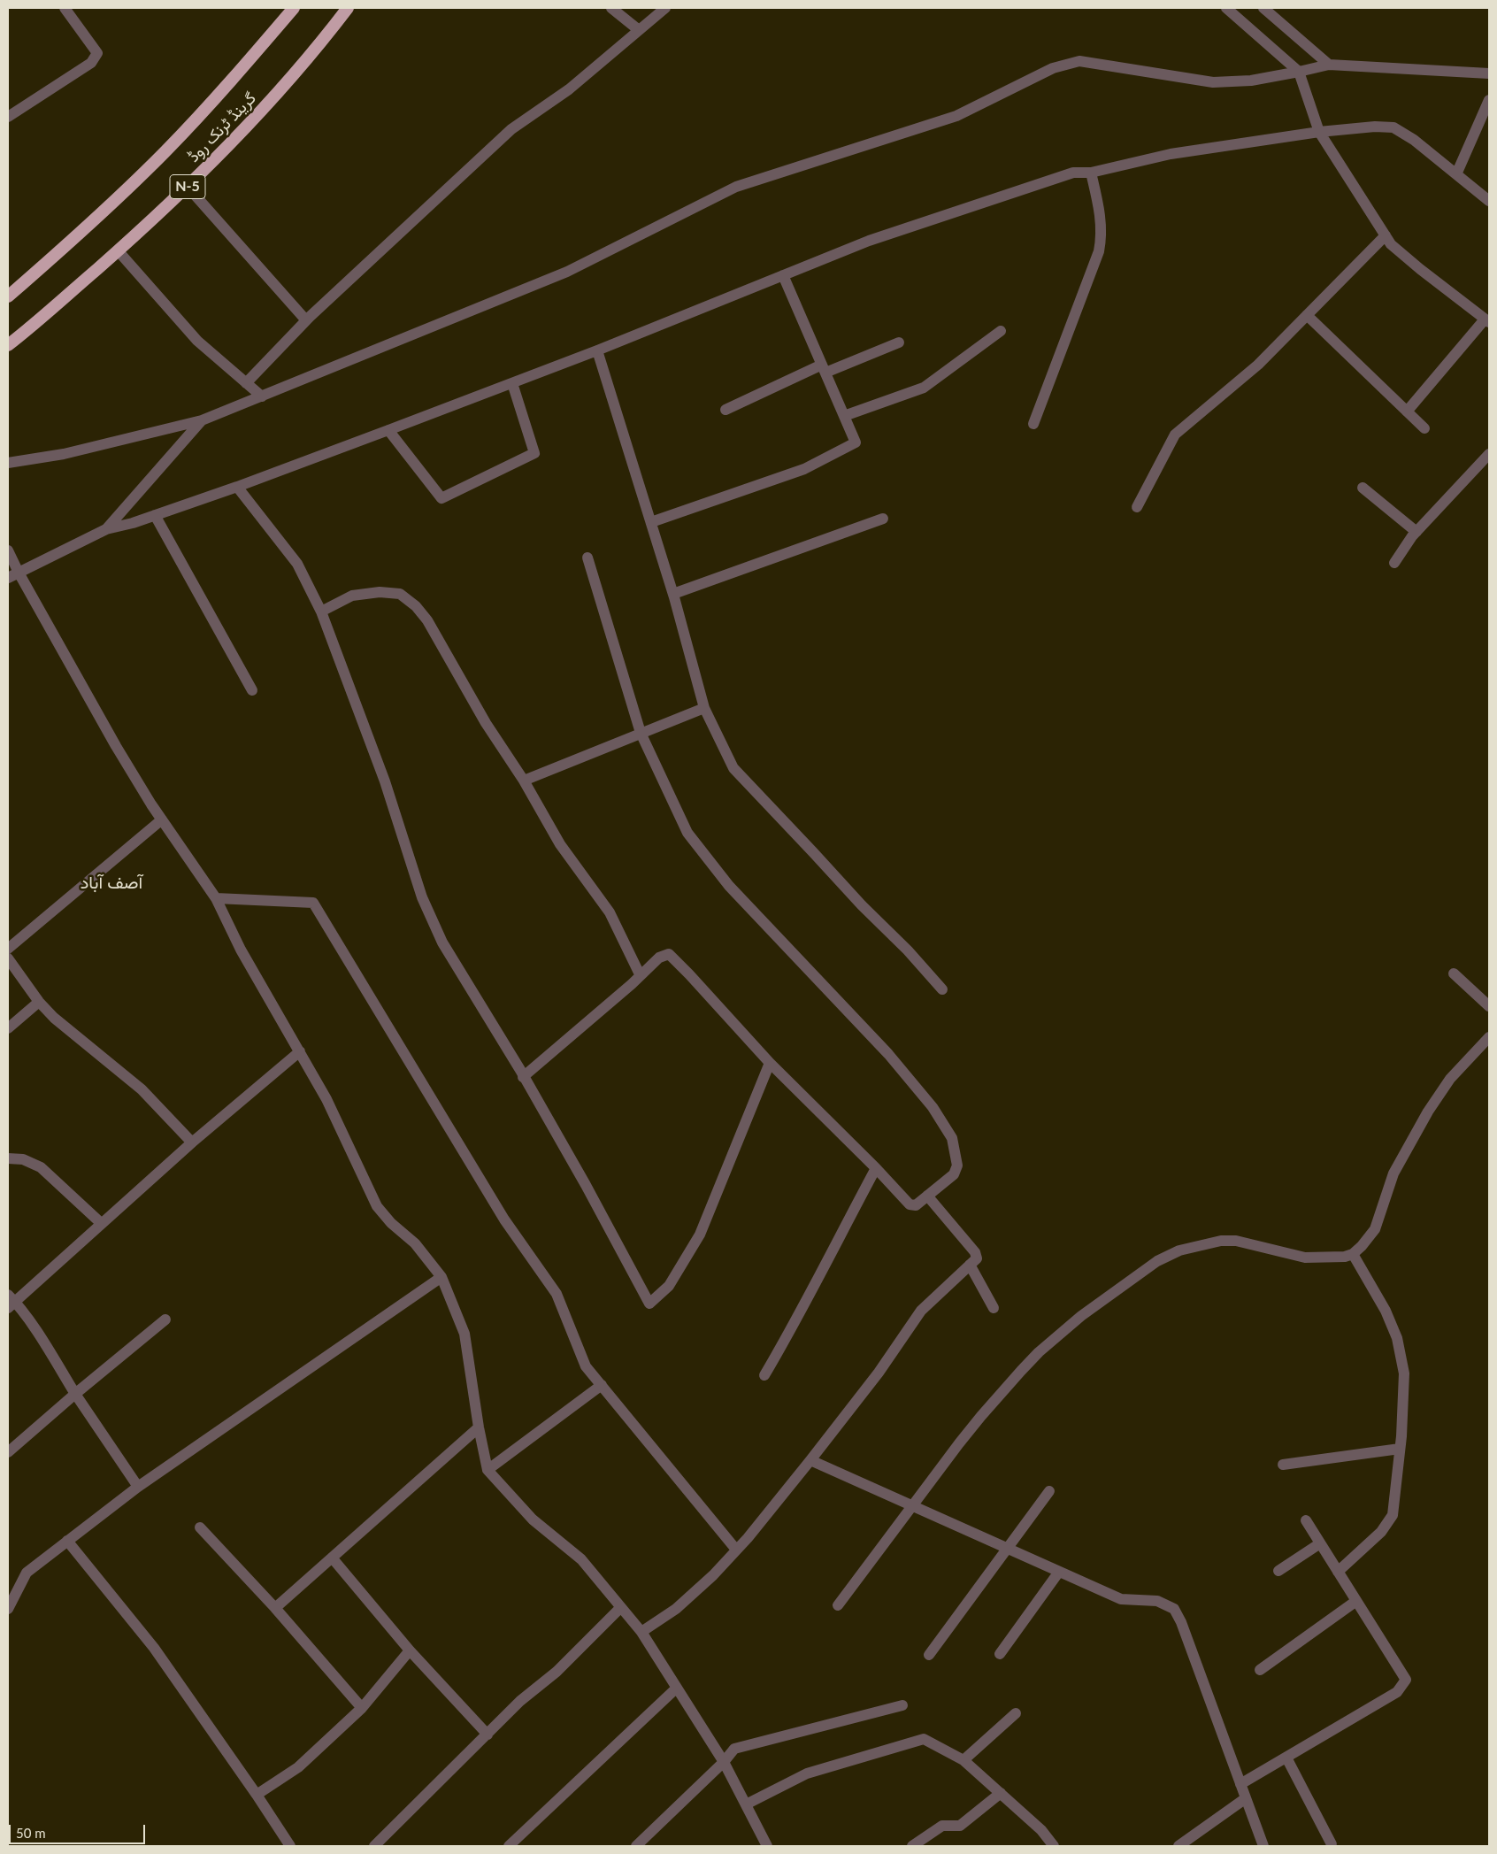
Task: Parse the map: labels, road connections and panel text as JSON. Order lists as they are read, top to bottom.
{
  "streets": {
    "highway": ["گرینڈ ٹرنک روڈ", "N-5"]
  },
  "districts": ["آصف آباد"],
  "scale_bar": "50 m"
}
